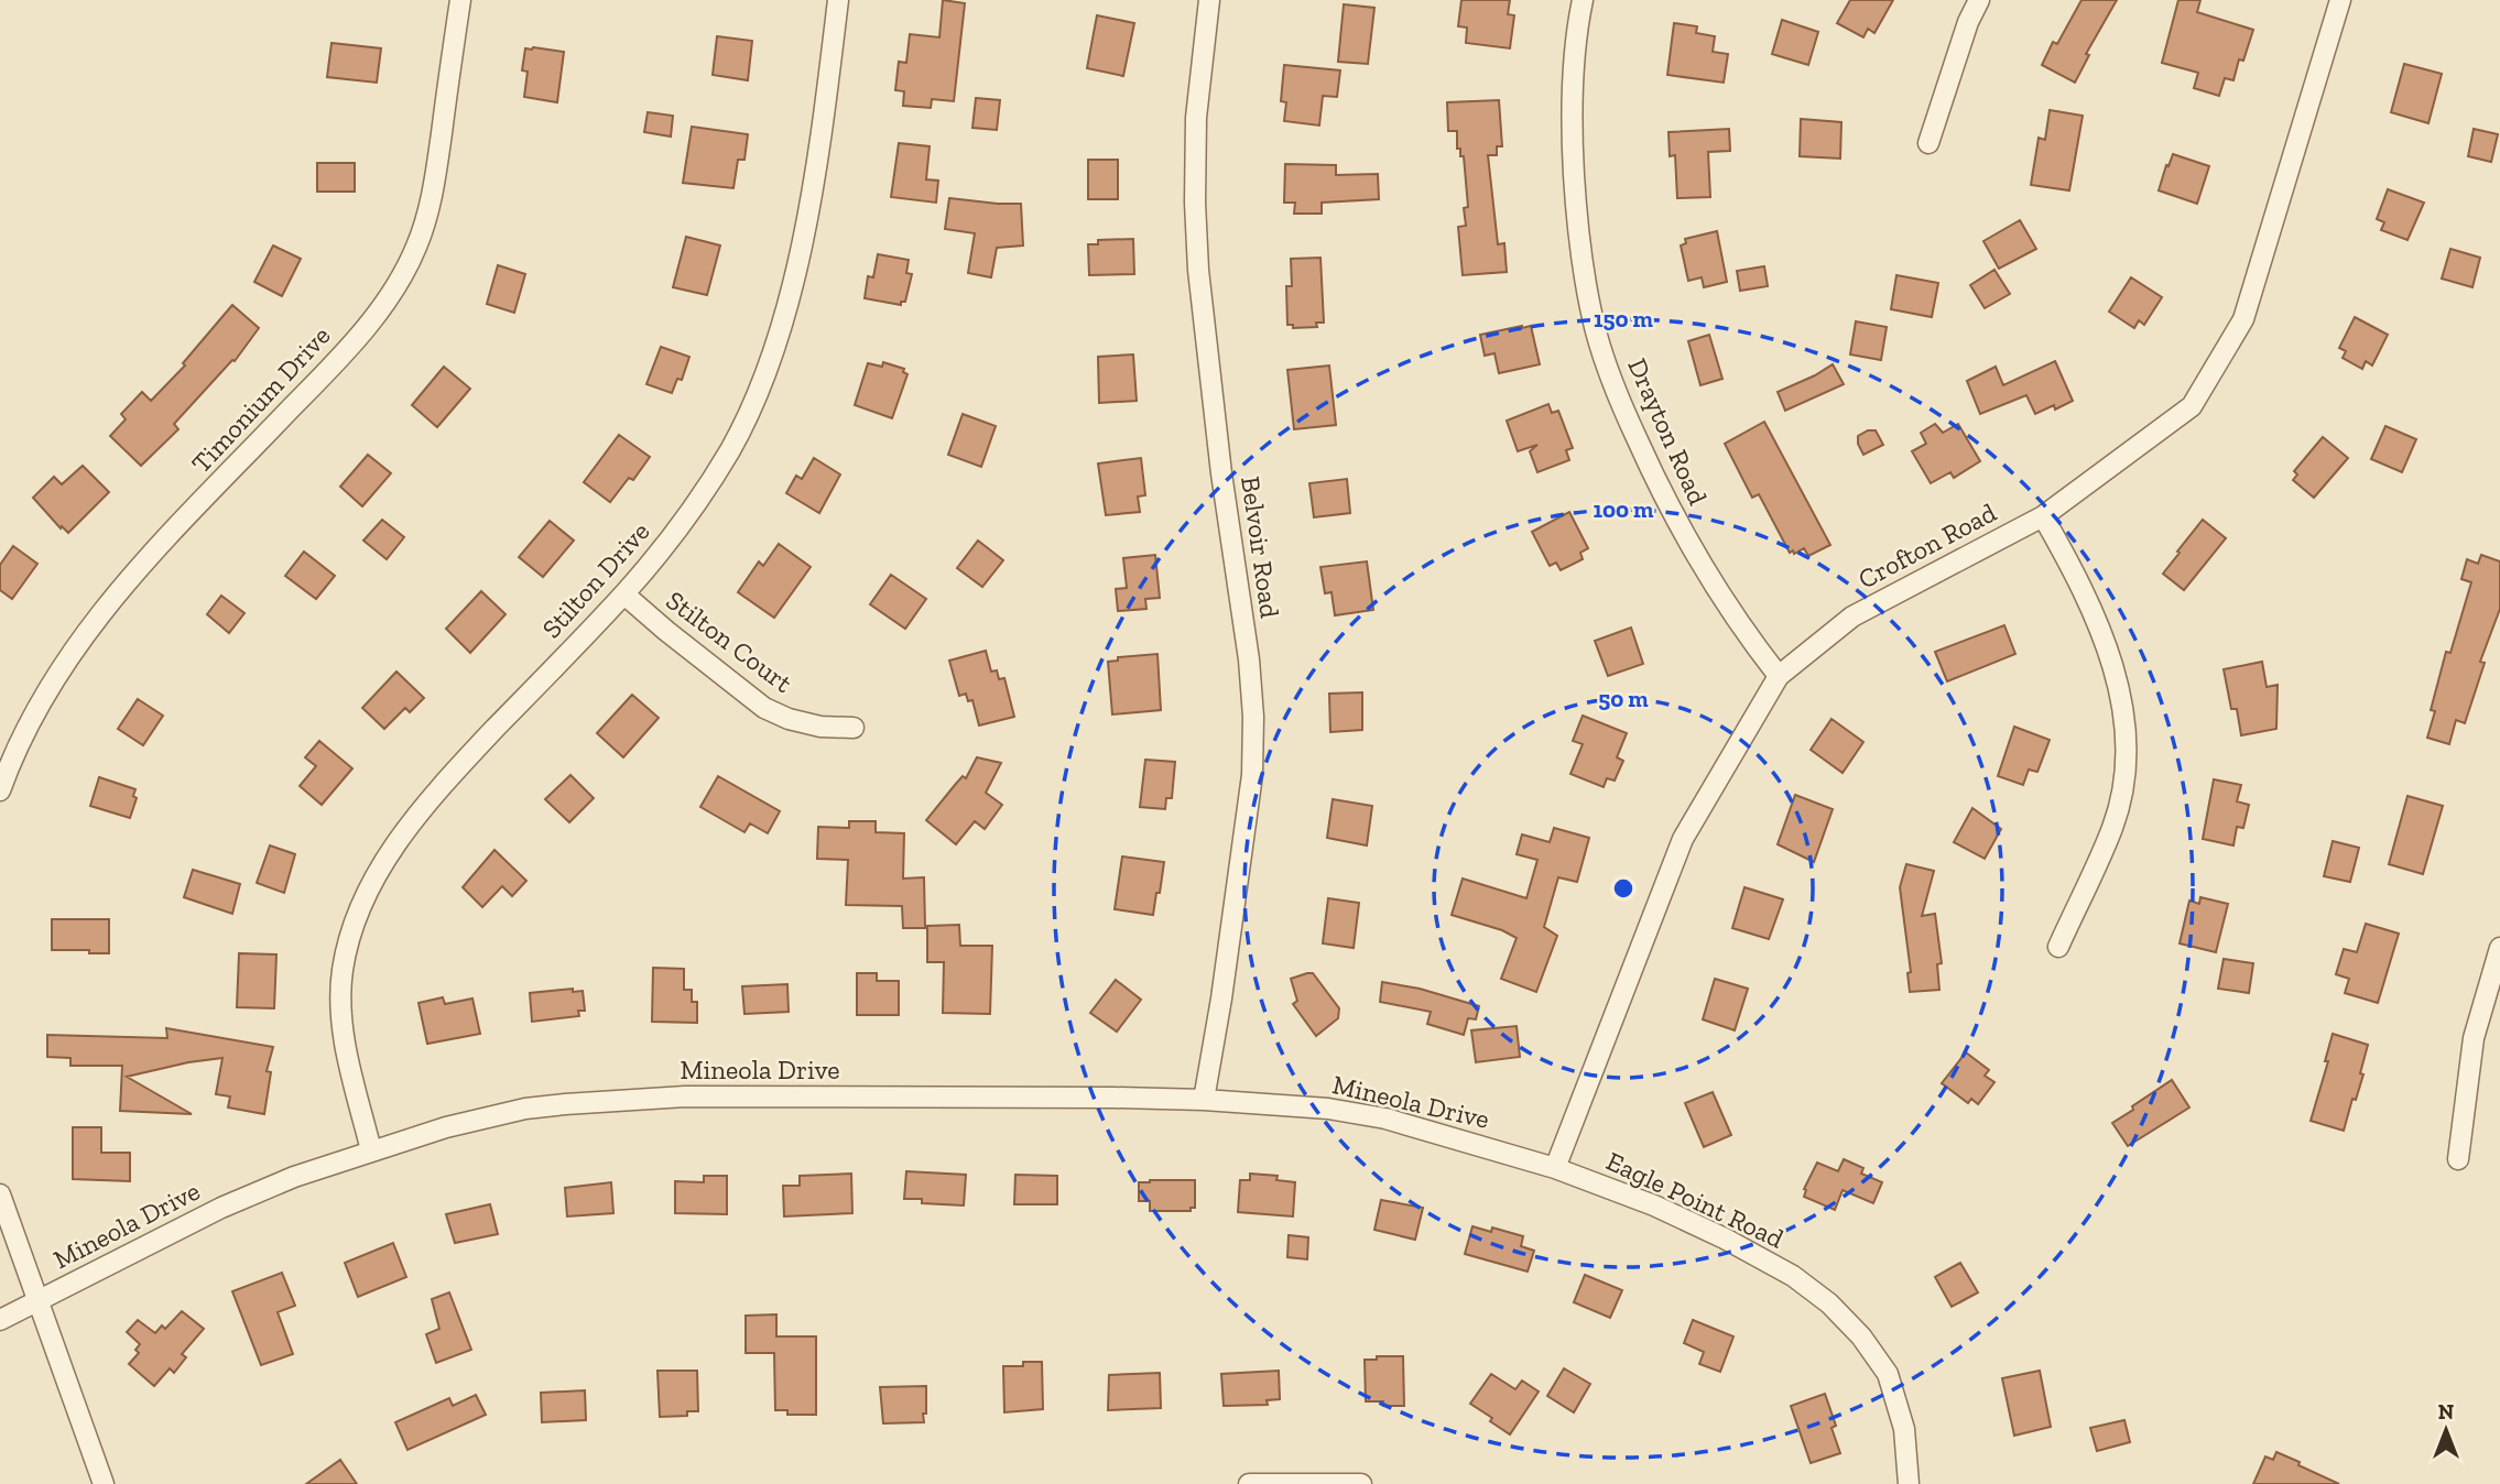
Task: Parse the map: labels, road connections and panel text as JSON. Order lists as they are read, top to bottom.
{
  "streets": {
    "street": [
      "Timonium Drive",
      "Drayton Road",
      "Crofton Road",
      "Belvoir Road",
      "Stilton Drive",
      "Stilton Court",
      "Mineola Drive",
      "Eagle Point Road"
    ]
  },
  "crossings": [
    ["Drayton Road", "Crofton Road"],
    ["Crofton Road", "Mineola Drive"],
    ["Crofton Road", "Eagle Point Road"],
    ["Belvoir Road", "Mineola Drive"],
    ["Stilton Drive", "Stilton Court"],
    ["Stilton Drive", "Mineola Drive"],
    ["Mineola Drive", "Eagle Point Road"]
  ],
  "north": "top",
  "rings": ["150 m", "100 m", "50 m"]
}
